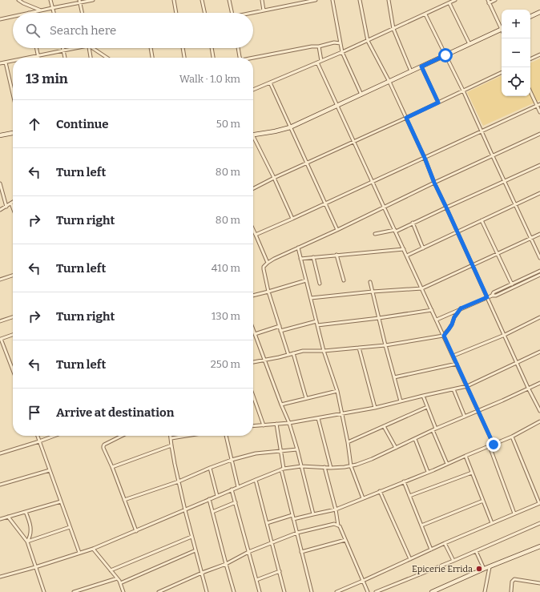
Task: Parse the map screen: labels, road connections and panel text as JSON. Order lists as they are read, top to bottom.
{
  "places": ["Epicerie Errida"],
  "page": {
    "map_buttons": ["+", "−"],
    "search": "Search here",
    "heading": ["13 min", "Walk · 1.0 km"],
    "list": [
      ["Continue", "50 m"],
      ["Turn left", "80 m"],
      ["Turn right", "80 m"],
      ["Turn left", "410 m"],
      ["Turn right", "130 m"],
      ["Turn left", "250 m"],
      "Arrive at destination"
    ]
  }
}
